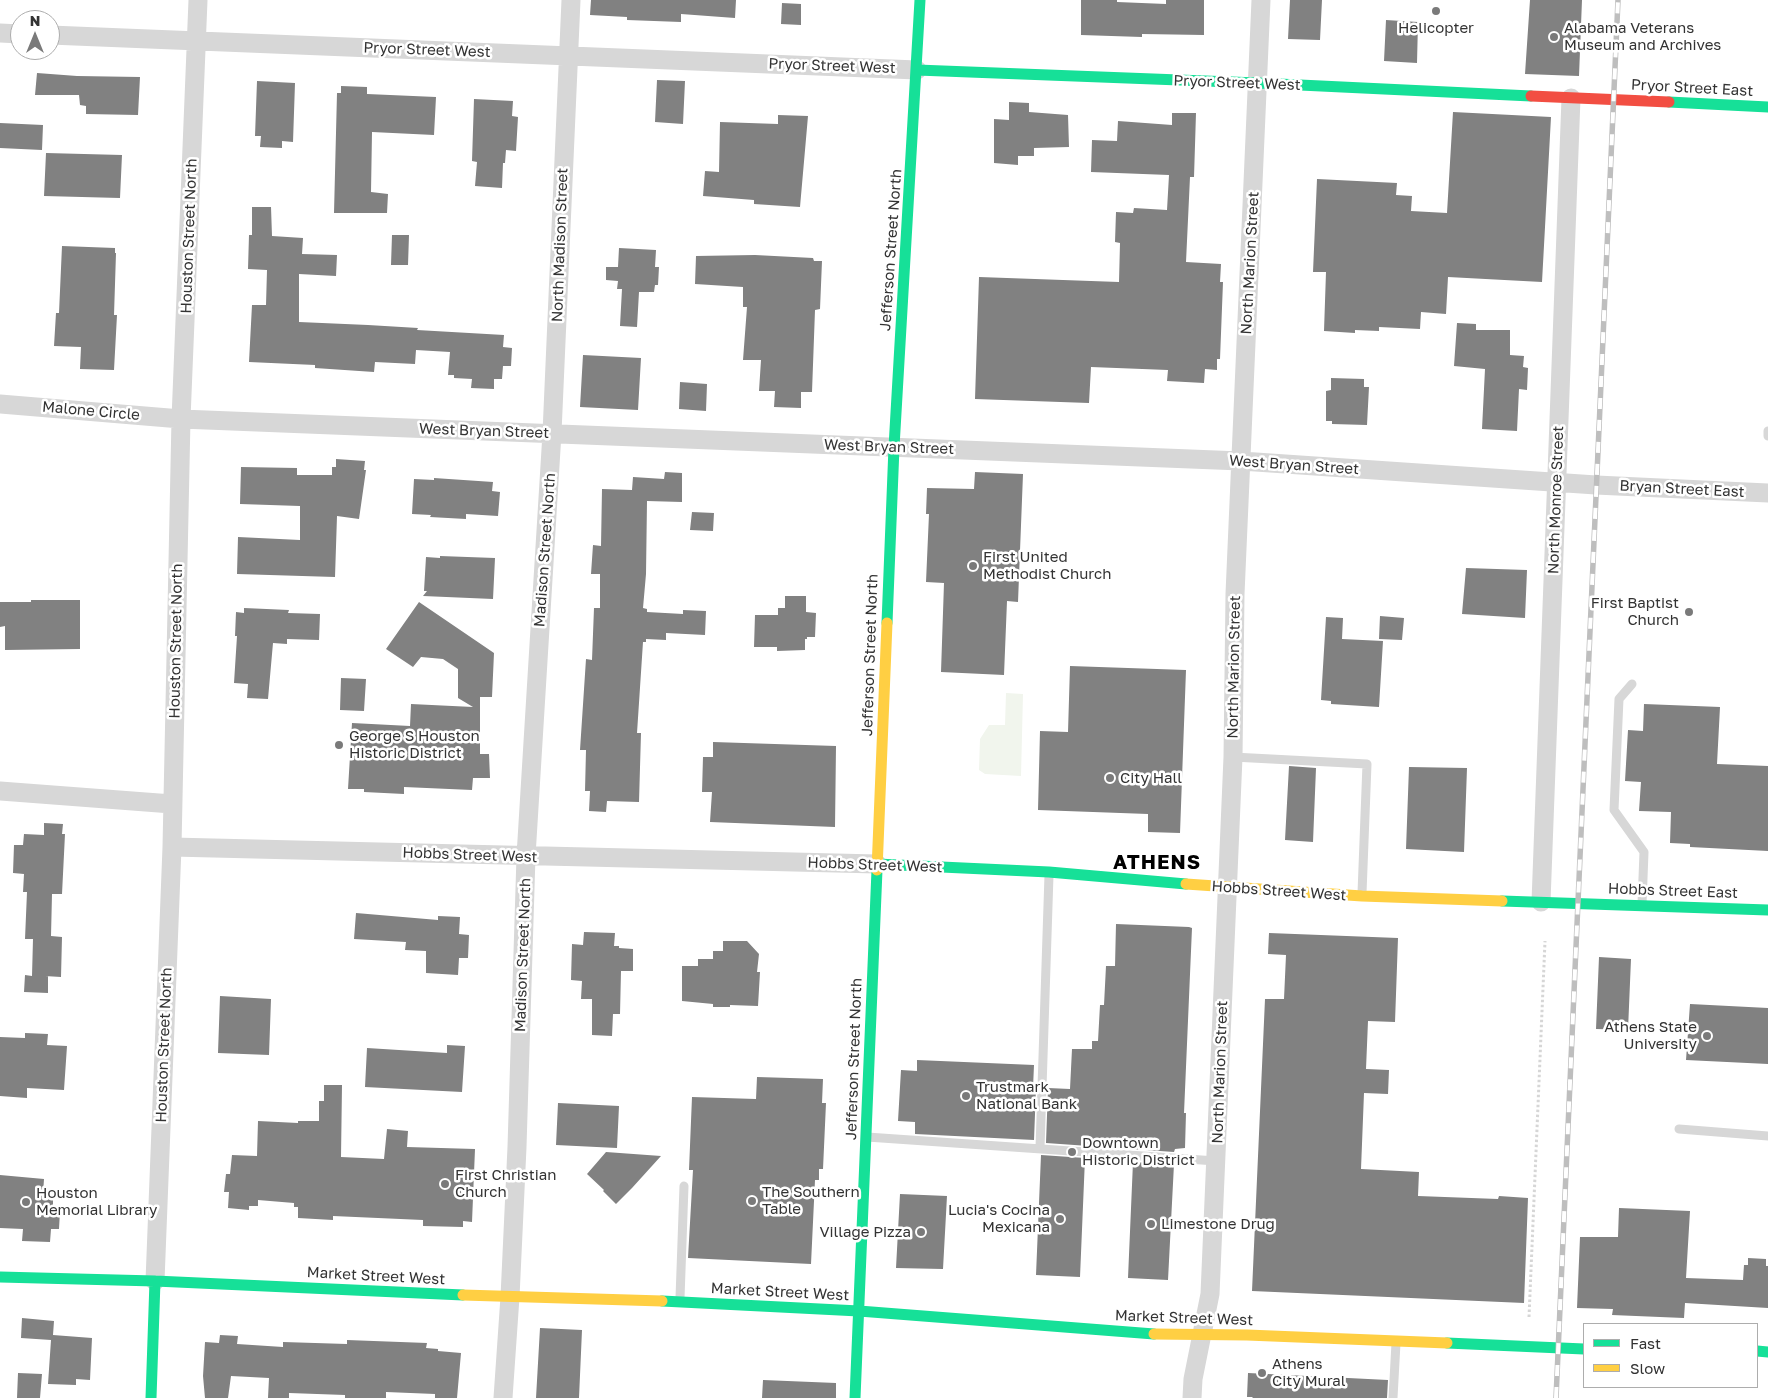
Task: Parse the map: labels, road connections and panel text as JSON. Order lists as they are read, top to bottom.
{
  "streets": {
    "main road": [
      "Pryor Street West",
      "Pryor Street East",
      "Jefferson Street North",
      "Hobbs Street West",
      "Hobbs Street East",
      "Market Street West"
    ],
    "street": [
      "Houston Street North",
      "North Madison Street",
      "North Marion Street",
      "Malone Circle",
      "West Bryan Street",
      "Bryan Street East",
      "North Monroe Street",
      "Madison Street North"
    ]
  },
  "crossings": [
    ["Pryor Street West", "Pryor Street East"],
    ["Pryor Street West", "Houston Street North"],
    ["Pryor Street West", "North Madison Street"],
    ["Pryor Street West", "Jefferson Street North"],
    ["Pryor Street West", "North Marion Street"],
    ["Pryor Street West", "North Monroe Street"],
    ["Houston Street North", "Malone Circle"],
    ["Houston Street North", "West Bryan Street"],
    ["Houston Street North", "Hobbs Street West"],
    ["Houston Street North", "Market Street West"],
    ["North Madison Street", "West Bryan Street"],
    ["North Madison Street", "Madison Street North"],
    ["Jefferson Street North", "West Bryan Street"],
    ["Jefferson Street North", "Hobbs Street West"],
    ["Jefferson Street North", "Market Street West"],
    ["North Marion Street", "West Bryan Street"],
    ["North Marion Street", "Hobbs Street West"],
    ["North Marion Street", "Market Street West"],
    ["Malone Circle", "West Bryan Street"],
    ["West Bryan Street", "Bryan Street East"],
    ["West Bryan Street", "North Monroe Street"],
    ["West Bryan Street", "Madison Street North"],
    ["North Monroe Street", "Hobbs Street West"],
    ["Madison Street North", "Hobbs Street West"],
    ["Madison Street North", "Market Street West"],
    ["Hobbs Street West", "Hobbs Street East"]
  ],
  "districts": ["ATHENS"],
  "places": [
    "Helicopter",
    "Alabama Veterans Museum and Archives",
    "First United Methodist Church",
    "First Baptist Church",
    "George S Houston Historic District",
    "City Hall",
    "Athens State University",
    "Trustmark National Bank",
    "Downtown Historic District",
    "First Christian Church",
    "The Southern Table",
    "Houston Memorial Library",
    "Lucia's Cocina Mexicana",
    "Limestone Drug",
    "Village Pizza",
    "Athens City Mural"
  ],
  "legend": ["Fast", "Slow"],
  "north": "top"
}
